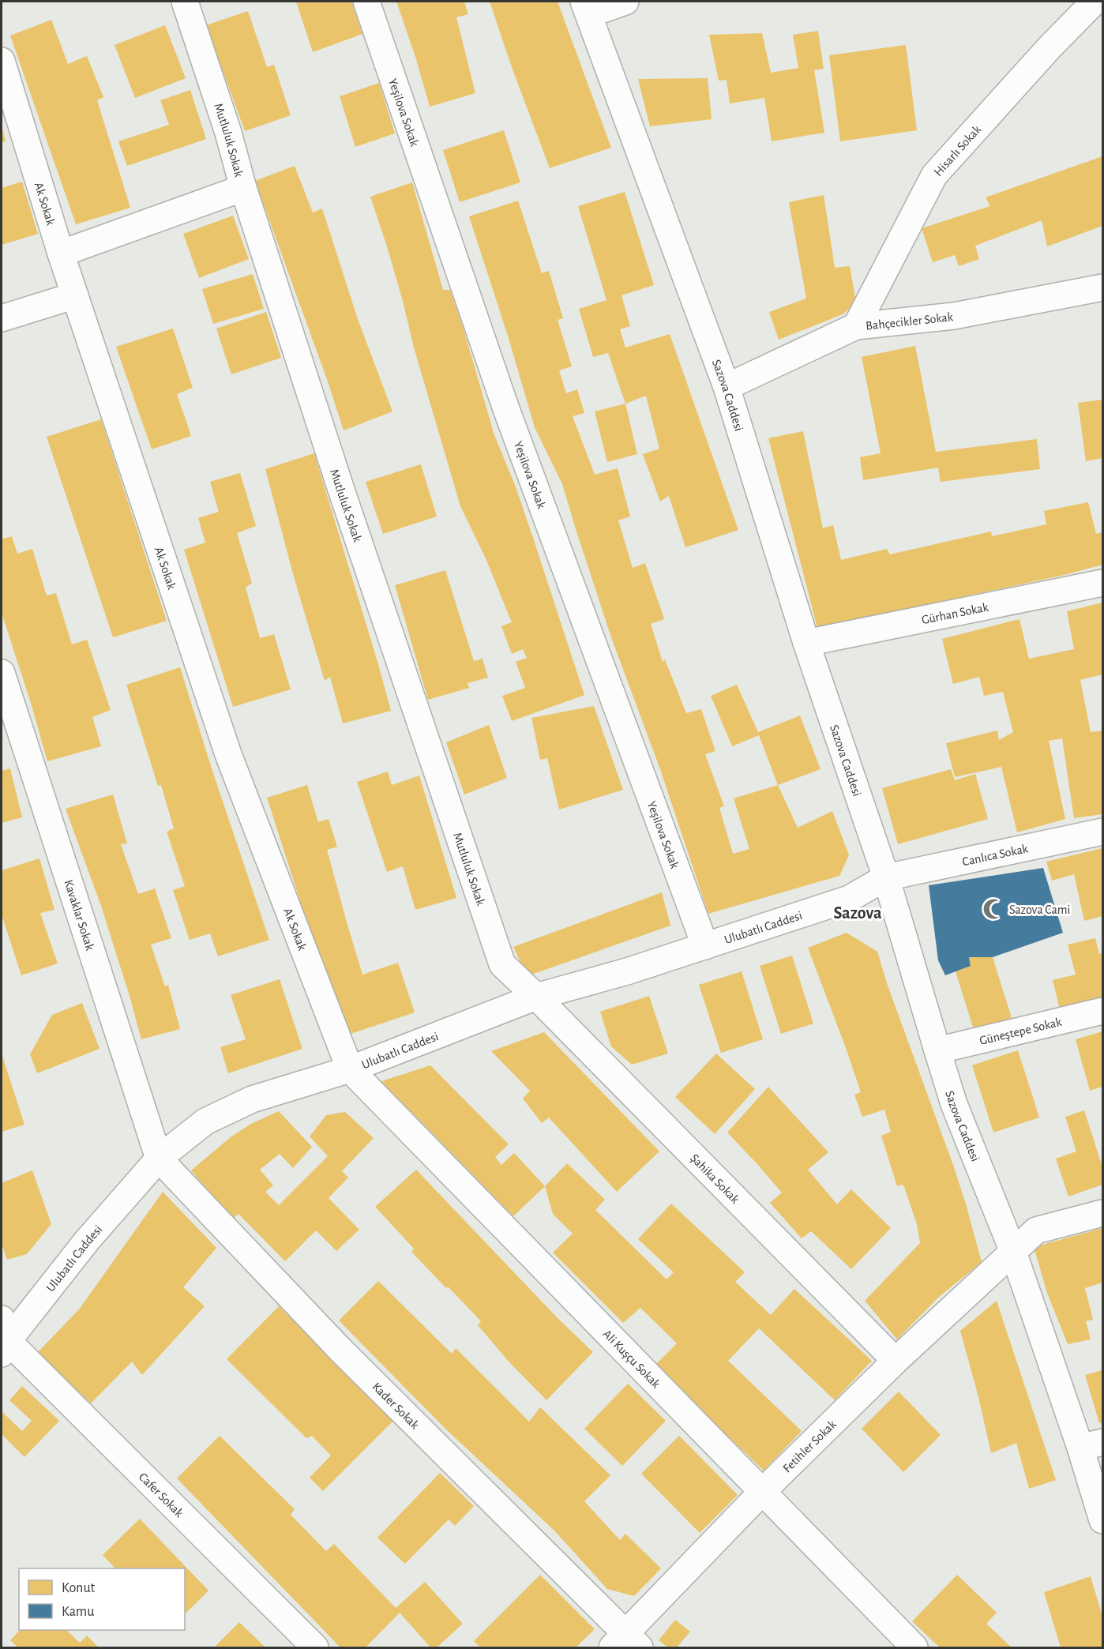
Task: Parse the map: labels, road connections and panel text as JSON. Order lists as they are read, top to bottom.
{
  "streets": {
    "street": [
      "Yeşilova Sokak",
      "Mutluluk Sokak",
      "Hisarlı Sokak",
      "Ak Sokak",
      "Bahçecikler Sokak",
      "Sazova Caddesi",
      "Gürhan Sokak",
      "Canlıca Sokak",
      "Kavaklar Sokak",
      "Ulubatlı Caddesi",
      "Güneştepe Sokak",
      "Şahika Sokak",
      "Ali Kuşçu Sokak",
      "Kader Sokak",
      "Fetihler Sokak",
      "Cafer Sokak"
    ]
  },
  "crossings": [
    ["Yeşilova Sokak", "Ulubatlı Caddesi"],
    ["Mutluluk Sokak", "Ulubatlı Caddesi"],
    ["Mutluluk Sokak", "Şahika Sokak"],
    ["Hisarlı Sokak", "Bahçecikler Sokak"],
    ["Ak Sokak", "Ulubatlı Caddesi"],
    ["Ak Sokak", "Ali Kuşçu Sokak"],
    ["Bahçecikler Sokak", "Sazova Caddesi"],
    ["Sazova Caddesi", "Gürhan Sokak"],
    ["Sazova Caddesi", "Canlıca Sokak"],
    ["Sazova Caddesi", "Ulubatlı Caddesi"],
    ["Sazova Caddesi", "Güneştepe Sokak"],
    ["Sazova Caddesi", "Fetihler Sokak"],
    ["Canlıca Sokak", "Ulubatlı Caddesi"],
    ["Kavaklar Sokak", "Ulubatlı Caddesi"],
    ["Kavaklar Sokak", "Kader Sokak"],
    ["Ulubatlı Caddesi", "Şahika Sokak"],
    ["Ulubatlı Caddesi", "Ali Kuşçu Sokak"],
    ["Ulubatlı Caddesi", "Kader Sokak"],
    ["Ulubatlı Caddesi", "Cafer Sokak"],
    ["Şahika Sokak", "Fetihler Sokak"],
    ["Ali Kuşçu Sokak", "Fetihler Sokak"],
    ["Kader Sokak", "Fetihler Sokak"]
  ],
  "districts": ["Sazova"],
  "places": {
    "mosque": ["Sazova Cami"]
  },
  "legend": ["Konut", "Kamu"]
}
